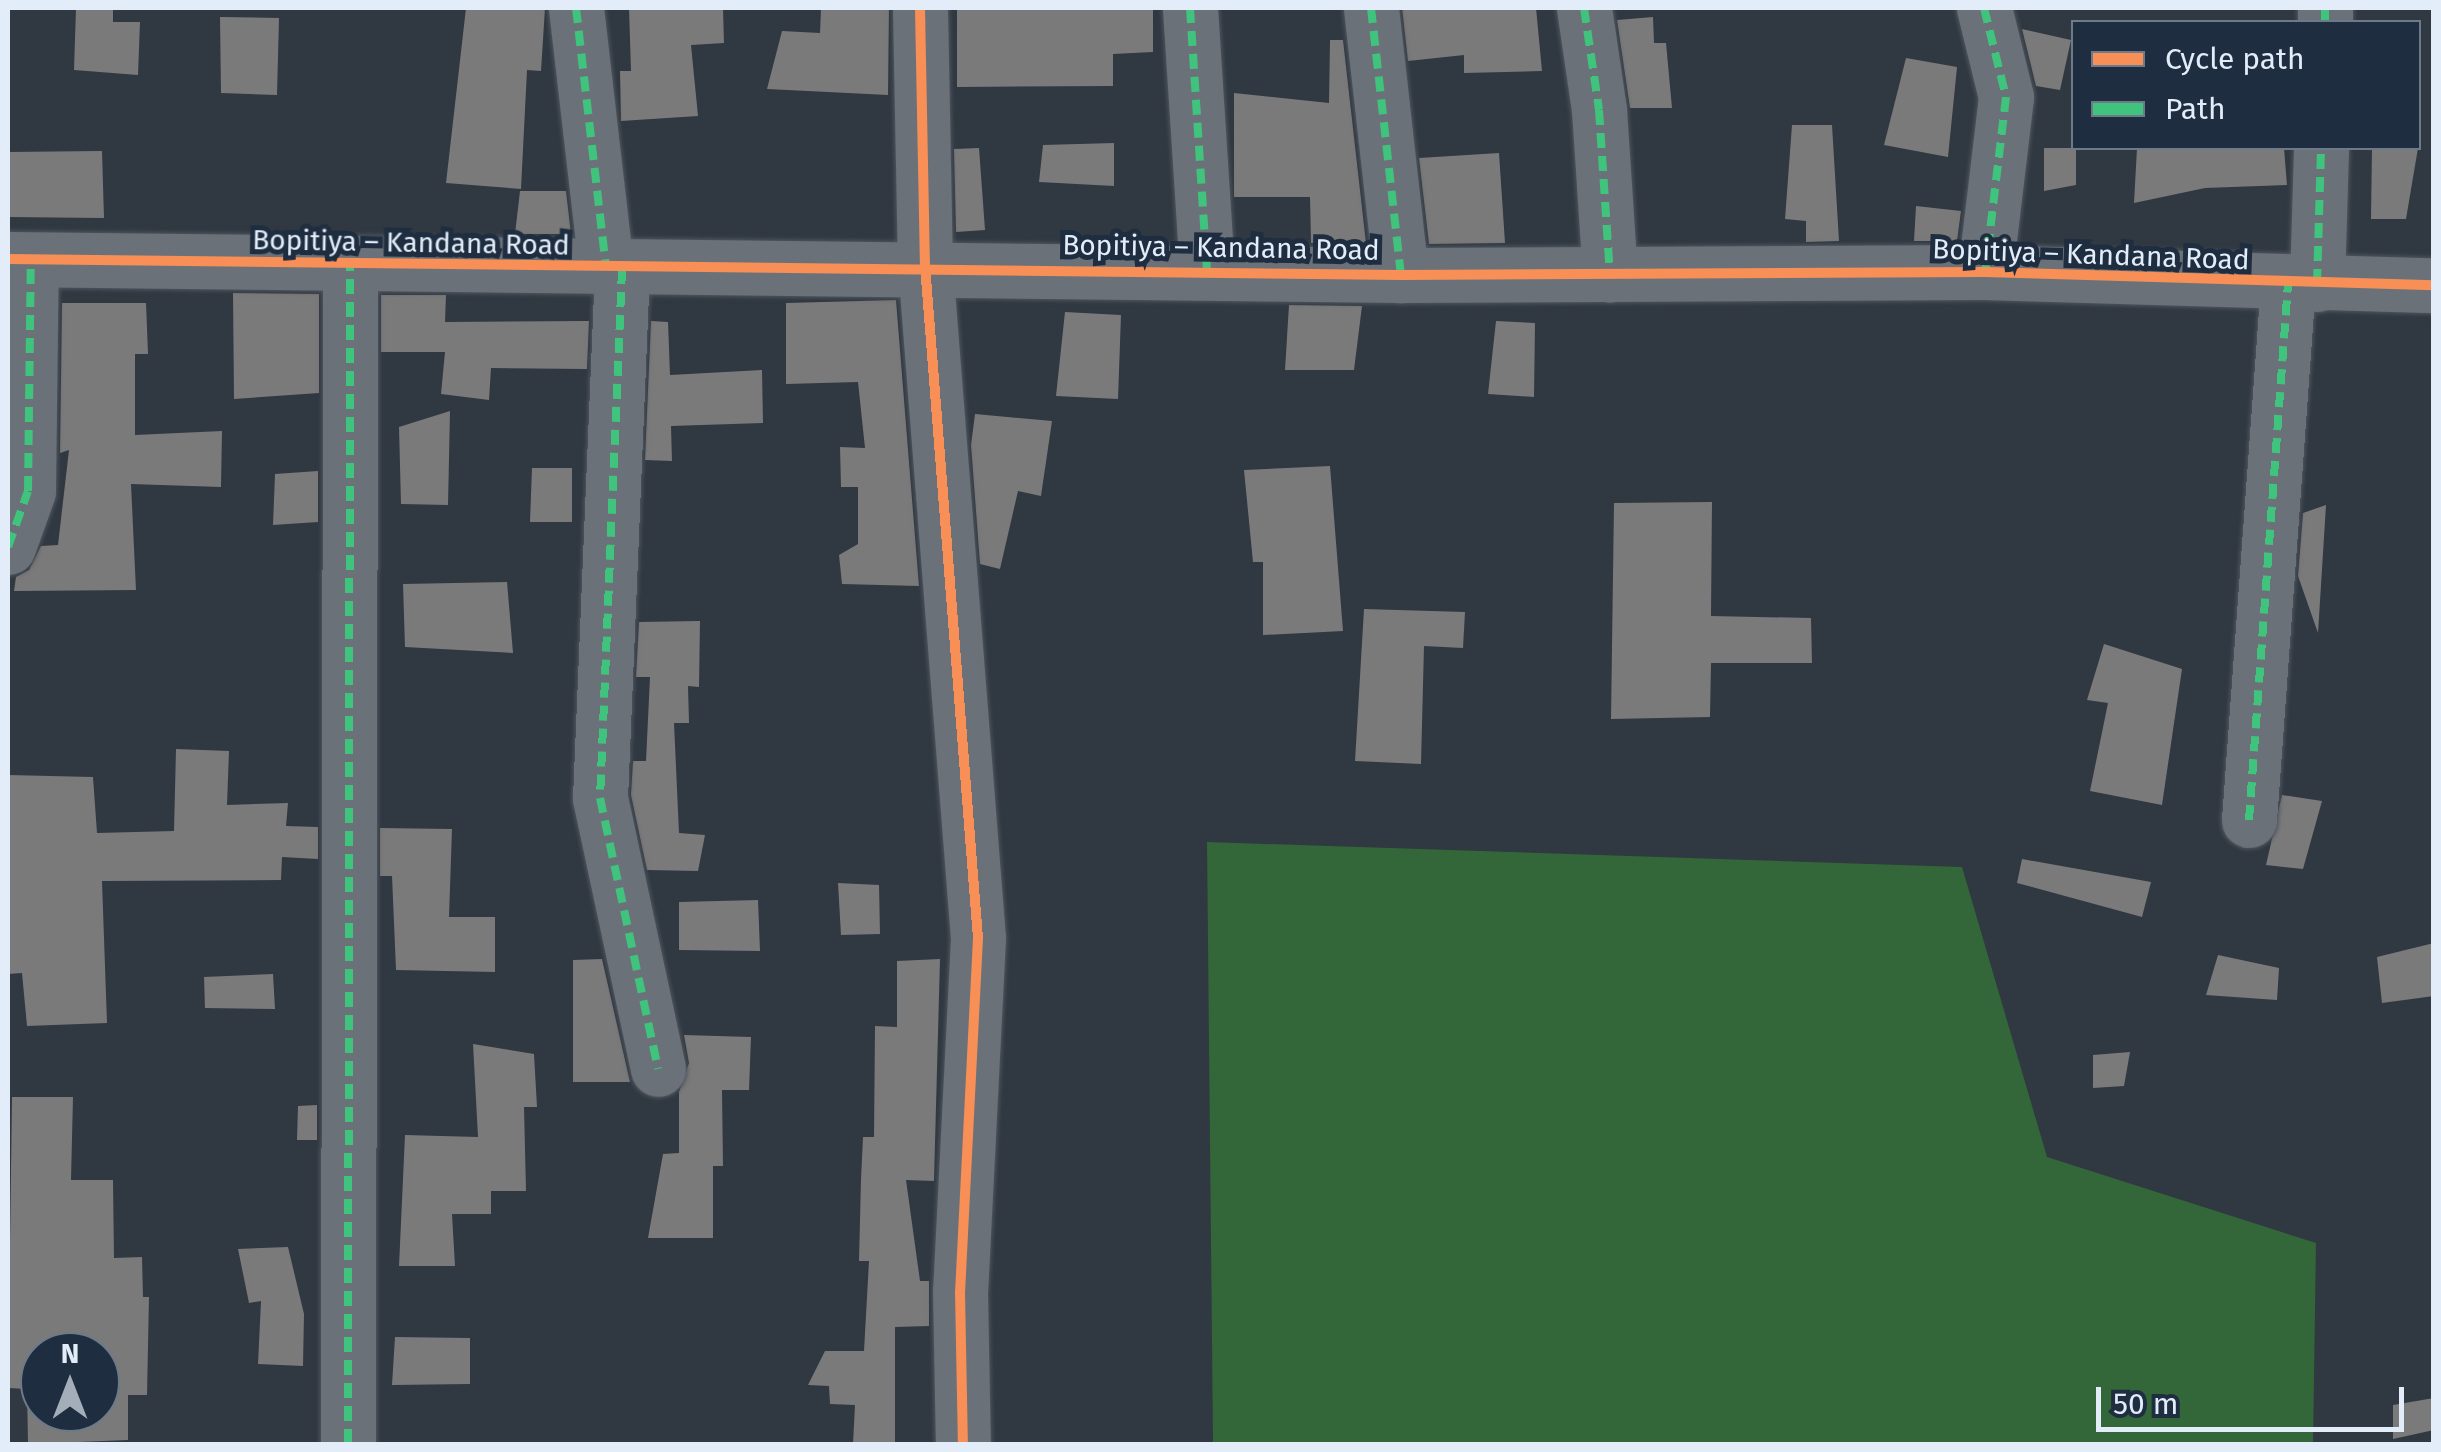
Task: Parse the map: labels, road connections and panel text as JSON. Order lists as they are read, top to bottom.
{
  "streets": {
    "street": ["Bopitiya – Kandana Road"]
  },
  "legend": ["Cycle path", "Path"],
  "scale_bar": "50 m",
  "north": "top"
}
